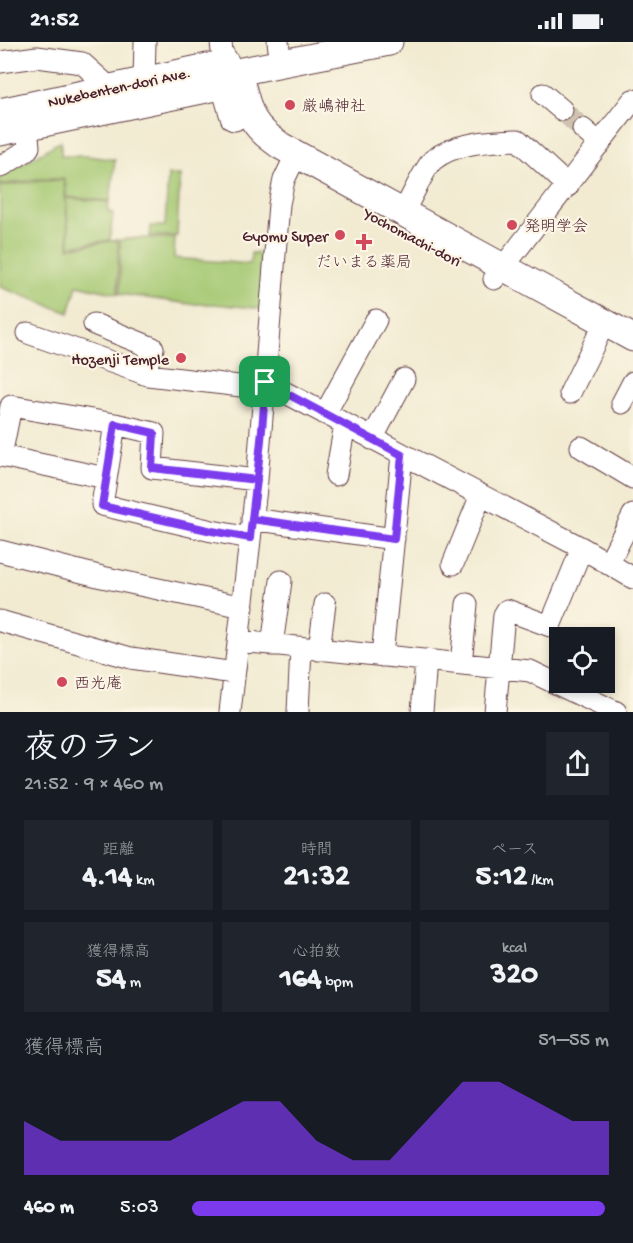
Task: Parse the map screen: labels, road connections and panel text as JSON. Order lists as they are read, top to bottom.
{
  "streets": {
    "main road": ["Nukebenten-dori Ave.", "Yochomachi-dori"]
  },
  "crossings": [
    ["Nukebenten-dori Ave.", "Yochomachi-dori"]
  ],
  "places": {
    "other": [
      "厳嶋神社",
      "発明学会",
      "Gyomu Super",
      "Hozenji Temple",
      "西光庵"
    ],
    "health": ["だいまる薬局"]
  },
  "page": {
    "status": "21:52",
    "heading": ["夜のラン", "21:52 · 9 × 460 m"],
    "stats": [
      ["距離", "4.14 km"],
      ["時間", "21:32"],
      ["ペース", "5:12 /km"],
      ["獲得標高", "54 m"],
      ["心拍数", "164 bpm"],
      ["kcal", "320"]
    ],
    "chart": ["獲得標高", "51–55 m"],
    "list": [
      {
        "name": "460 m",
        "note": "5:03"
      }
    ]
  }
}
